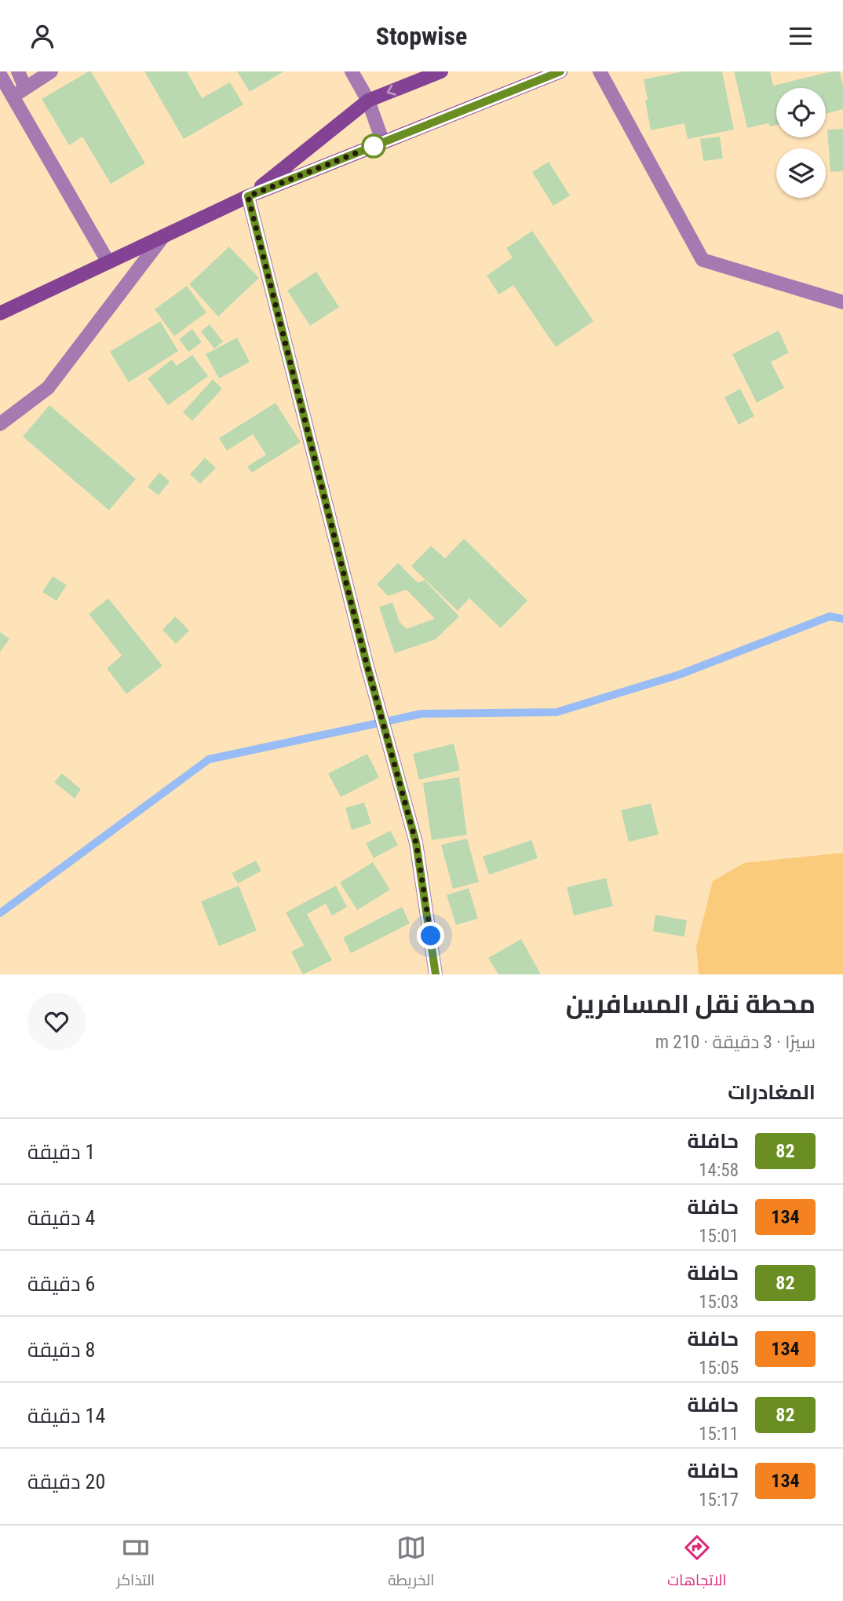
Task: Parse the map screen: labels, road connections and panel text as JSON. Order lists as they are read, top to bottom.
{
  "lines": ["bus line 82"],
  "page": {
    "header": "Stopwise",
    "heading": [
      ["محطة نقل المسافرين", "سيرًا · 3 دقيقة · 210 m"],
      "المغادرات"
    ],
    "list": [
      {
        "mark": "82",
        "name": "حافلة",
        "note": "14:58",
        "value": "1 دقيقة"
      },
      {
        "mark": "134",
        "name": "حافلة",
        "note": "15:01",
        "value": "4 دقيقة"
      },
      {
        "mark": "82",
        "name": "حافلة",
        "note": "15:03",
        "value": "6 دقيقة"
      },
      {
        "mark": "134",
        "name": "حافلة",
        "note": "15:05",
        "value": "8 دقيقة"
      },
      {
        "mark": "82",
        "name": "حافلة",
        "note": "15:11",
        "value": "14 دقيقة"
      },
      {
        "mark": "134",
        "name": "حافلة",
        "note": "15:17",
        "value": "20 دقيقة"
      }
    ],
    "tabs": ["الاتجاهات", "الخريطة", "التذاكر"]
  }
}
